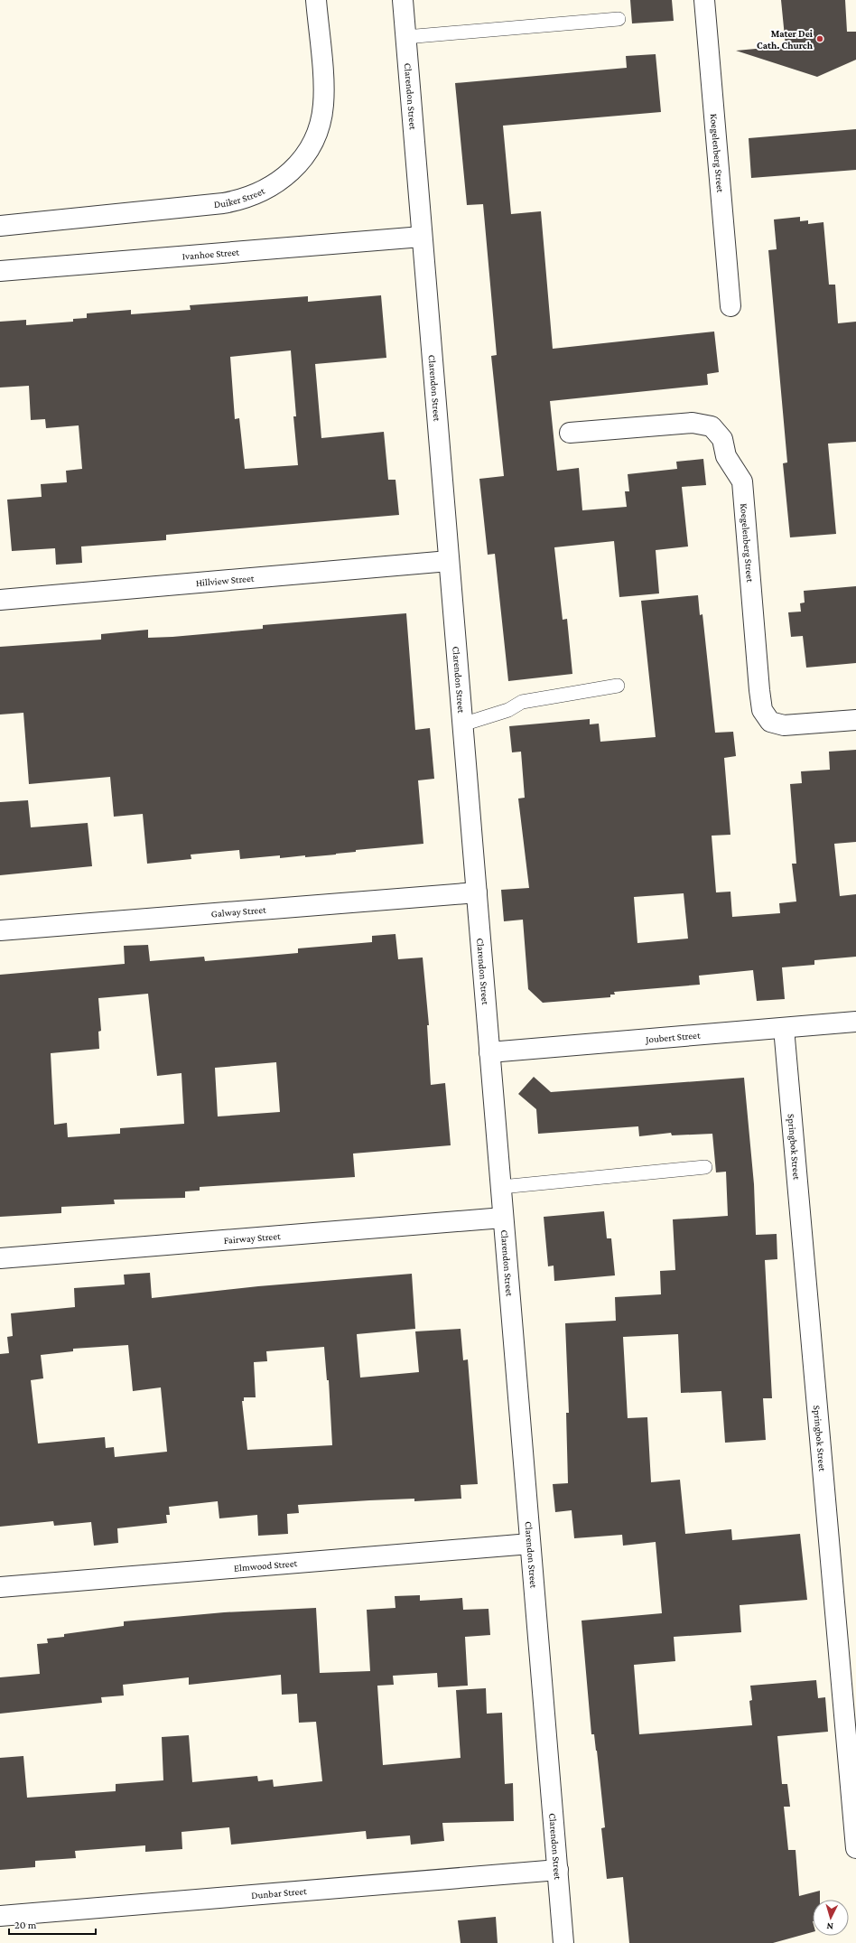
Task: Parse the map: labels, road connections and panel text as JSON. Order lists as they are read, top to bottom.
{
  "streets": {
    "street": [
      "Clarendon Street",
      "Koegelenberg Street",
      "Duiker Street",
      "Ivanhoe Street",
      "Hillview Street",
      "Galway Street",
      "Joubert Street",
      "Springbok Street",
      "Fairway Street",
      "Elmwood Street",
      "Dunbar Street"
    ]
  },
  "crossings": [
    ["Clarendon Street", "Ivanhoe Street"],
    ["Clarendon Street", "Hillview Street"],
    ["Clarendon Street", "Galway Street"],
    ["Clarendon Street", "Joubert Street"],
    ["Clarendon Street", "Fairway Street"],
    ["Clarendon Street", "Elmwood Street"],
    ["Clarendon Street", "Dunbar Street"],
    ["Joubert Street", "Springbok Street"]
  ],
  "places": ["Mater Dei Cath. Church"],
  "scale_bar": "20 m",
  "north": "bottom"
}
